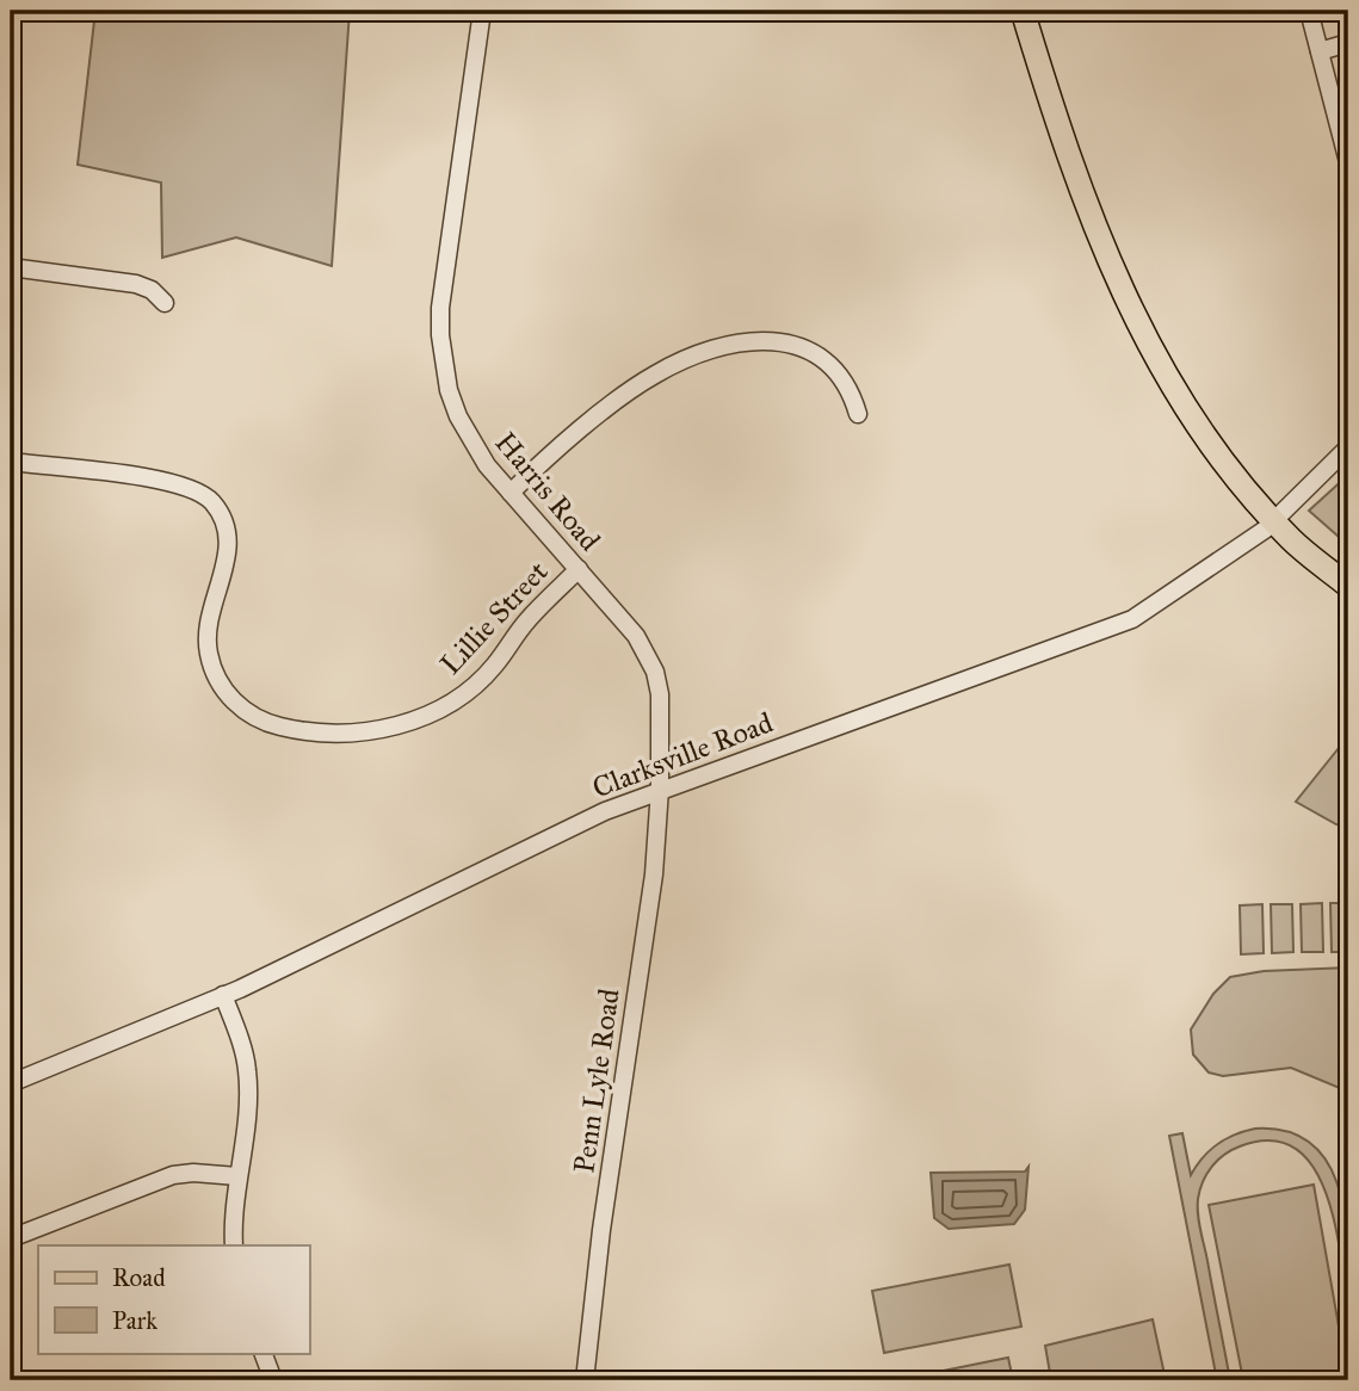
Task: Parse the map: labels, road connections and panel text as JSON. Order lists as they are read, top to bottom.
{
  "streets": {
    "street": [
      "Harris Road",
      "Lillie Street",
      "Clarksville Road",
      "Penn Lyle Road"
    ]
  },
  "crossings": [
    ["Harris Road", "Lillie Street"],
    ["Harris Road", "Clarksville Road"],
    ["Harris Road", "Penn Lyle Road"],
    ["Clarksville Road", "Penn Lyle Road"]
  ],
  "legend": ["Road", "Park"]
}
